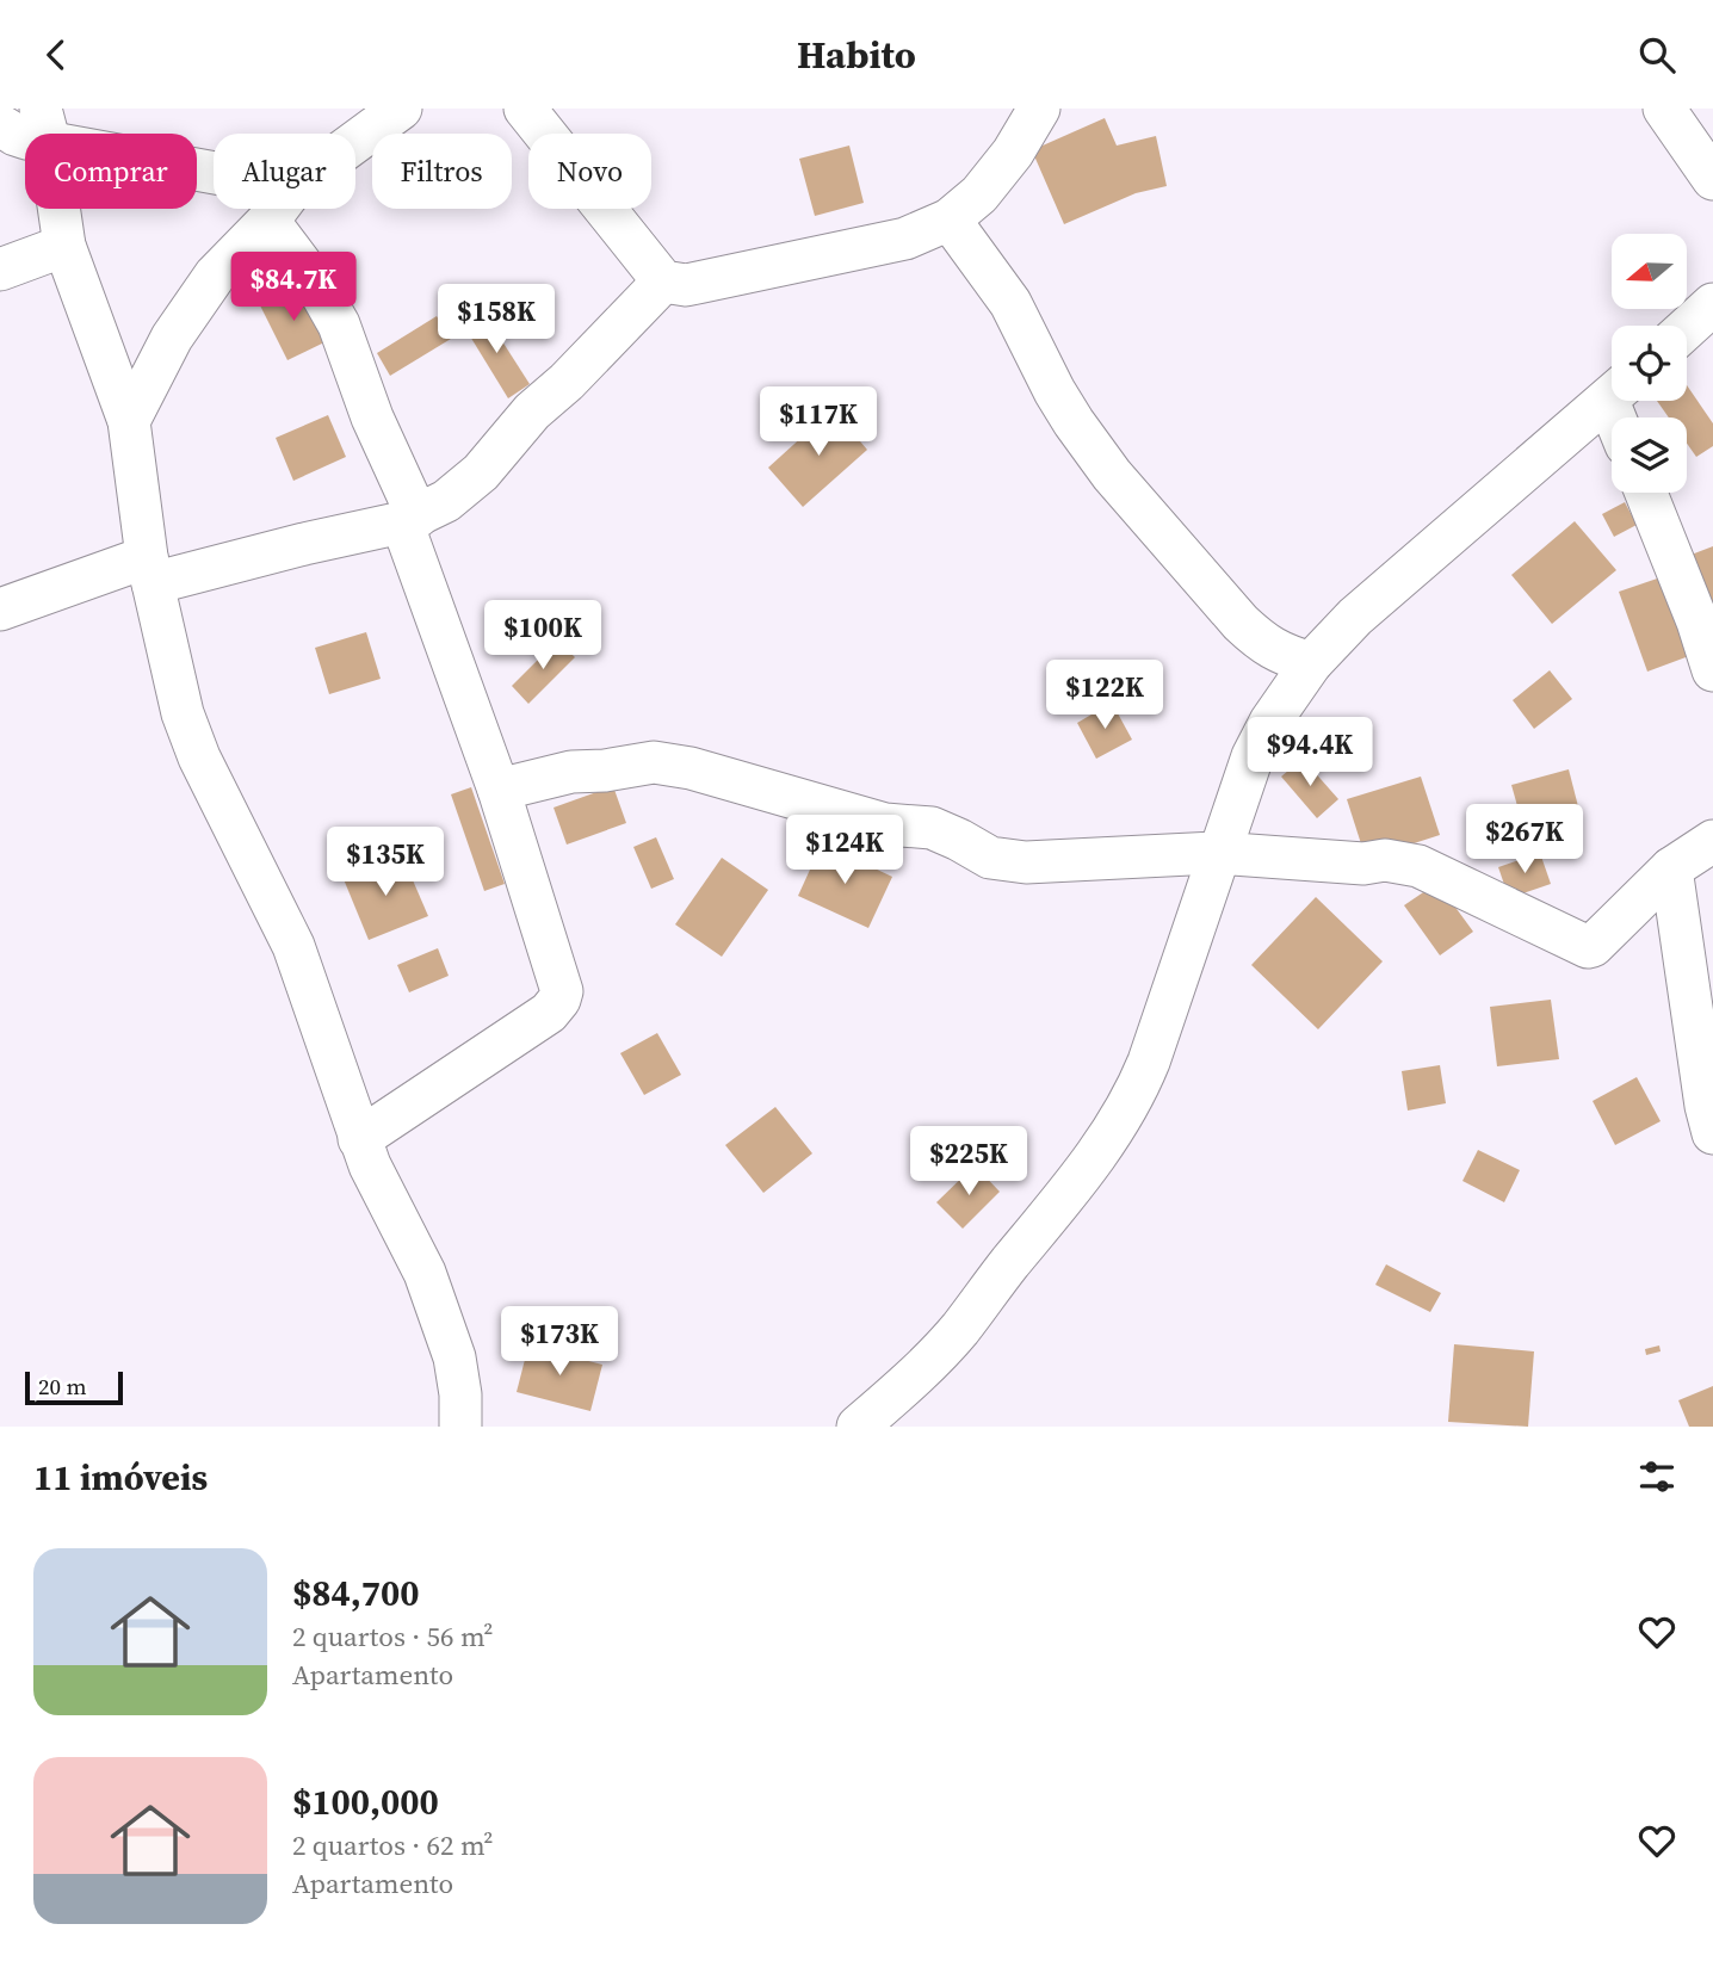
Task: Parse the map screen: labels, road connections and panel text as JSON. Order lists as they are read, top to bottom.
{
  "scale_bar": "20 m",
  "north": "left",
  "page": {
    "header": "Habito",
    "chip": [
      "Comprar",
      "Alugar",
      "Filtros",
      "Novo"
    ],
    "price": [
      "$84.7K",
      "$158K",
      "$117K",
      "$100K",
      "$122K",
      "$94.4K",
      "$267K",
      "$124K",
      "$135K",
      "$225K",
      "$173K"
    ],
    "scale": "20 m",
    "heading": "11 imóveis",
    "list": [
      {
        "name": "$84,700",
        "note": "2 quartos · 56 m² · Apartamento"
      },
      {
        "name": "$100,000",
        "note": "2 quartos · 62 m² · Apartamento"
      }
    ]
  }
}
